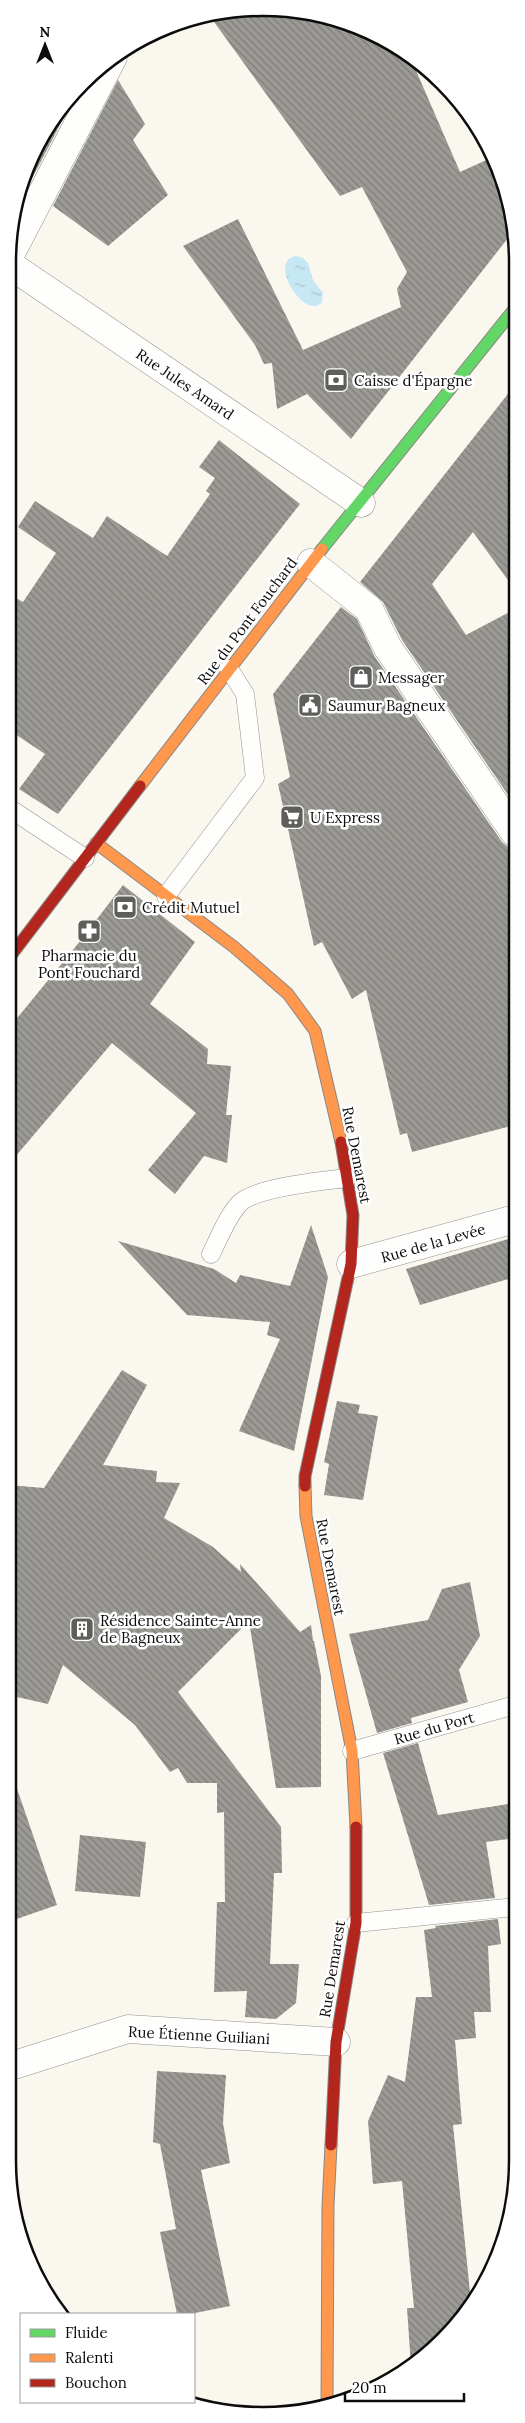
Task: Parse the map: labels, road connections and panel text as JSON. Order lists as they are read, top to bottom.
{
  "streets": {
    "street": [
      "Rue Jules Amard",
      "Rue du Pont Fouchard",
      "Rue Demarest",
      "Rue de la Levée",
      "Rue Étienne Guiliani"
    ],
    "lane": ["Rue du Port"]
  },
  "crossings": [
    ["Rue Jules Amard", "Rue du Pont Fouchard"],
    ["Rue du Pont Fouchard", "Rue Demarest"],
    ["Rue Demarest", "Rue de la Levée"],
    ["Rue Demarest", "Rue du Port"],
    ["Rue Demarest", "Rue Étienne Guiliani"]
  ],
  "places": {
    "bank": ["Caisse d'Épargne", "Crédit Mutuel"],
    "shop": ["Messager"],
    "public building": ["Saumur Bagneux"],
    "supermarket": ["U Express"],
    "pharmacy": ["Pharmacie du Pont Fouchard"],
    "building": ["Résidence Sainte-Anne de Bagneux"]
  },
  "legend": ["Fluide", "Ralenti", "Bouchon"],
  "scale_bar": "20 m",
  "north": "top"
}
